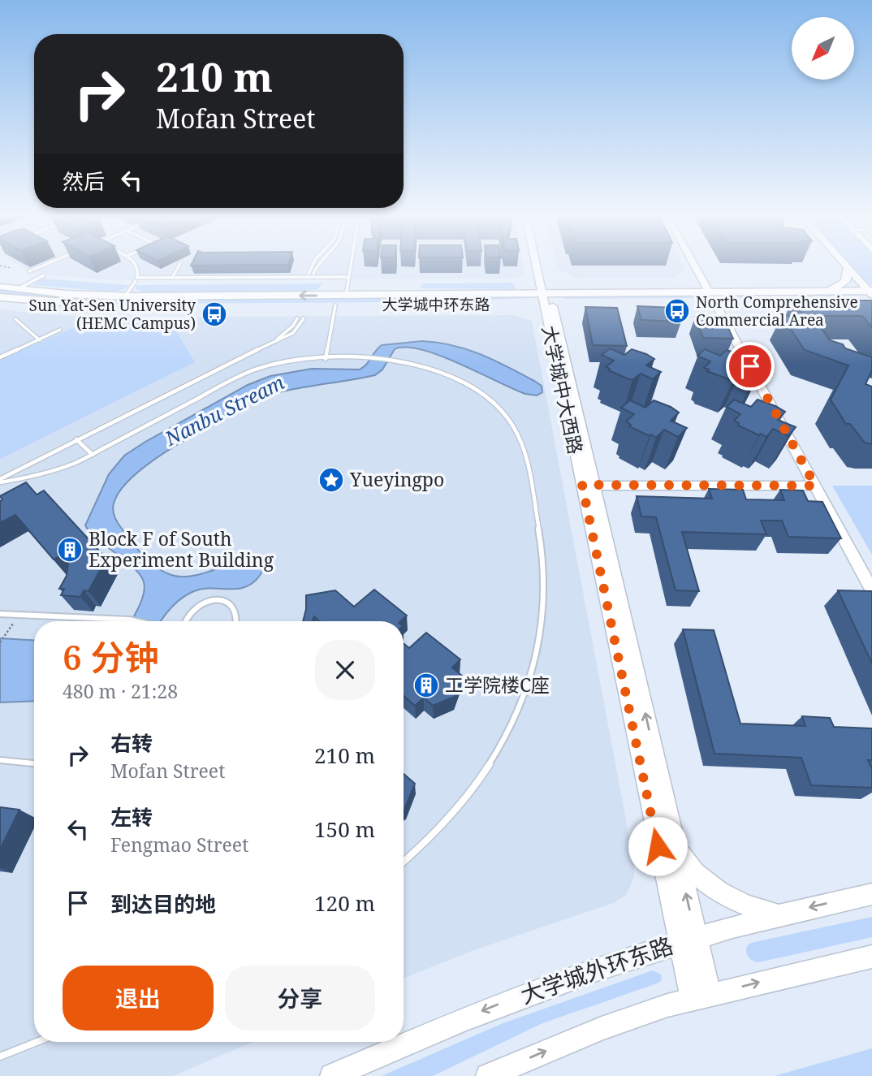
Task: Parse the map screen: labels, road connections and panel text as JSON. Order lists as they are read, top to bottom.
{
  "streets": {
    "main road": ["大学城中环东路", "大学城中大西路", "大学城外环东路"]
  },
  "crossings": [
    ["大学城中环东路", "大学城中大西路"],
    ["大学城中大西路", "大学城外环东路"]
  ],
  "water": ["Nanbu Stream"],
  "places": {
    "bus stop": ["North Comprehensive Commercial Area", "Sun Yat-Sen University (HEMC Campus)"],
    "place": ["Yueyingpo"],
    "building": ["Block F of South Experiment Building", "工学院楼C座"]
  },
  "north": "bottom left",
  "page": {
    "turn": ["210 m", "Mofan Street"],
    "then": "然后",
    "heading": ["6 分钟", "480 m · 21:28"],
    "list": [
      {
        "name": "右转",
        "note": "Mofan Street",
        "value": "210 m"
      },
      {
        "name": "左转",
        "note": "Fengmao Street",
        "value": "150 m"
      },
      {
        "name": "到达目的地",
        "value": "120 m"
      }
    ],
    "buttons": ["退出", "分享"]
  }
}
